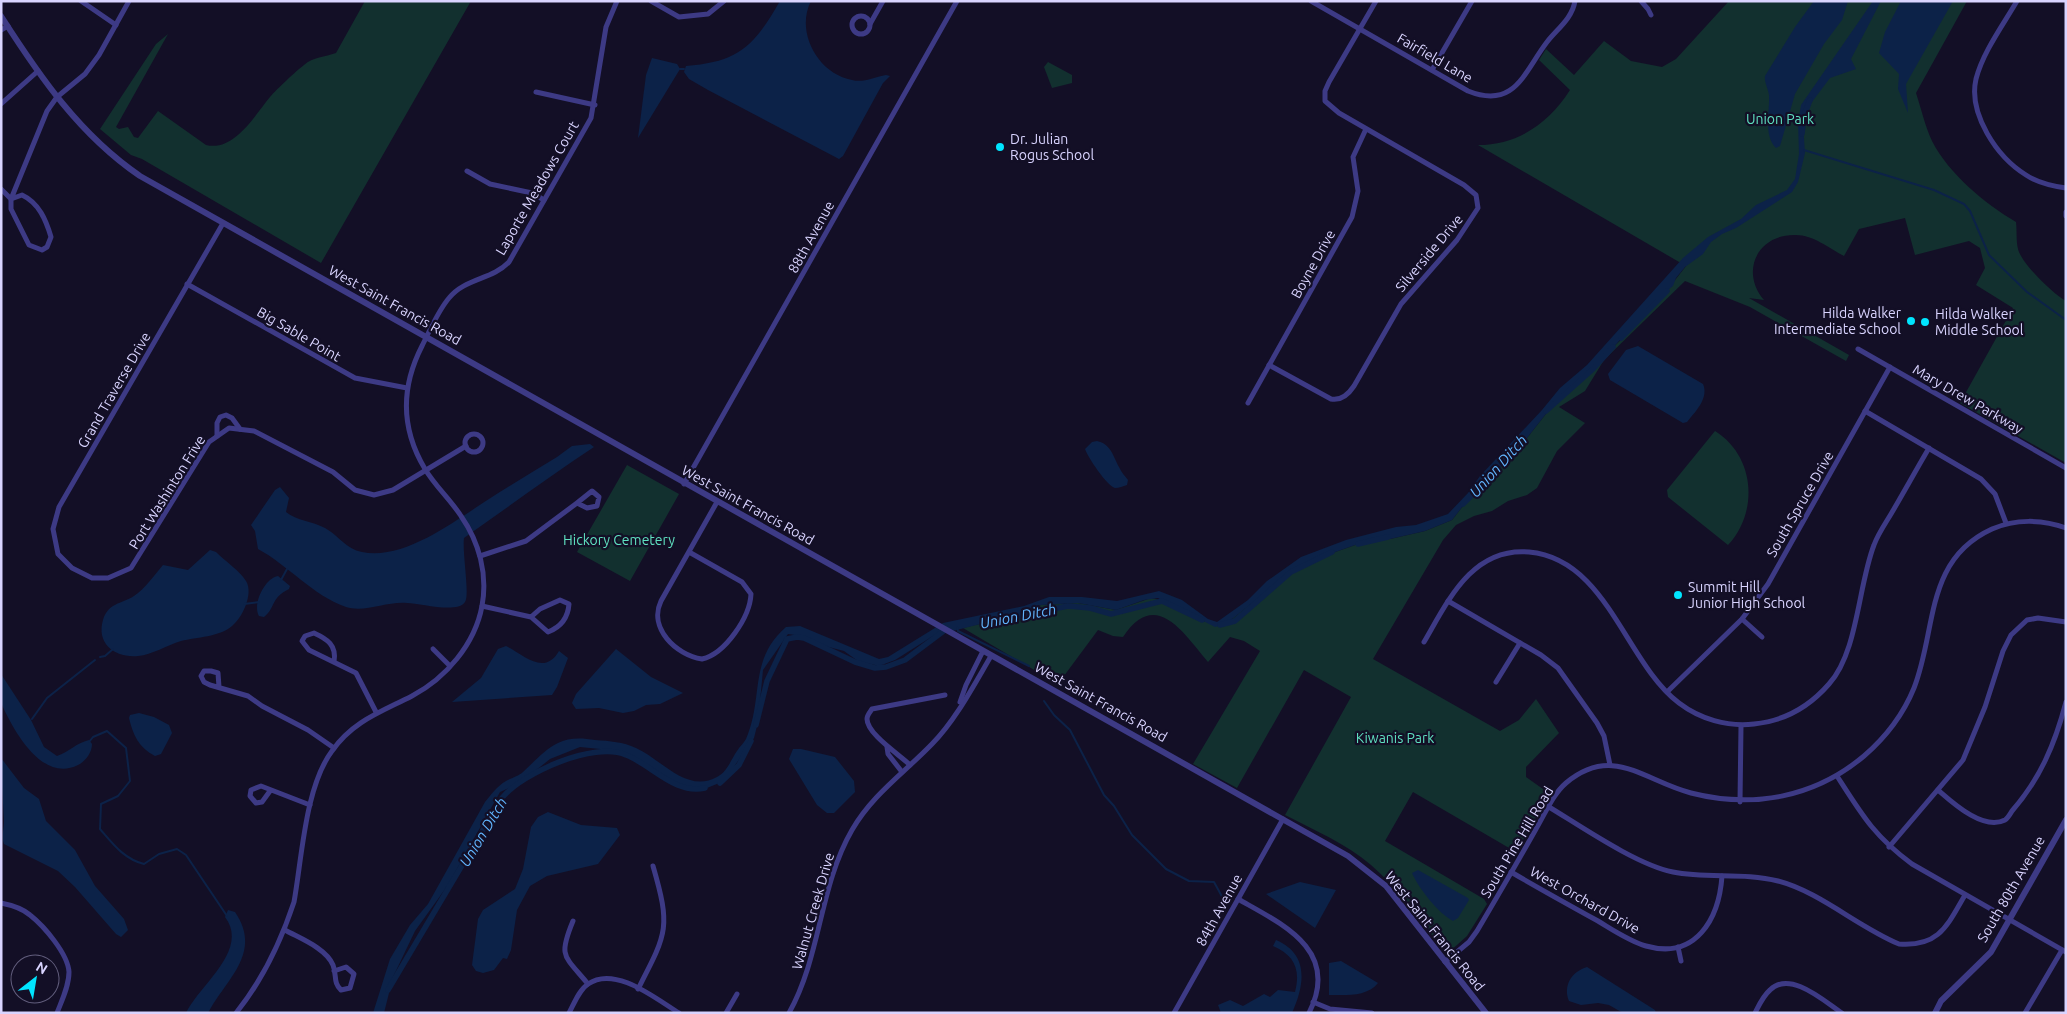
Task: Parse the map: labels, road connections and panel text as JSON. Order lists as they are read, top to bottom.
{
  "streets": {
    "street": [
      "Fairfield Lane",
      "Laporte Meadows Court",
      "88th Avenue",
      "Silverside Drive",
      "Boyne Drive",
      "West Saint Francis Road",
      "Big Sable Point",
      "Grand Traverse Drive",
      "Mary Drew Parkway",
      "Port Washinton Frive",
      "South Spruce Drive",
      "South Pine Hill Road",
      "South 80th Avenue",
      "West Orchard Drive",
      "84th Avenue",
      "Walnut Creek Drive"
    ]
  },
  "crossings": [
    ["Fairfield Lane", "Silverside Drive"],
    ["Laporte Meadows Court", "West Saint Francis Road"],
    ["Laporte Meadows Court", "Big Sable Point"],
    ["88th Avenue", "West Saint Francis Road"],
    ["Silverside Drive", "Boyne Drive"],
    ["West Saint Francis Road", "Grand Traverse Drive"],
    ["West Saint Francis Road", "South Pine Hill Road"],
    ["West Saint Francis Road", "84th Avenue"],
    ["West Saint Francis Road", "Walnut Creek Drive"],
    ["Big Sable Point", "Grand Traverse Drive"],
    ["Grand Traverse Drive", "Port Washinton Frive"],
    ["Mary Drew Parkway", "South Spruce Drive"],
    ["South Pine Hill Road", "West Orchard Drive"]
  ],
  "water": ["Union Ditch"],
  "parks": ["Union Park", "Hickory Cemetery", "Kiwanis Park"],
  "places": [
    "Dr. Julian Rogus School",
    "Hilda Walker Intermediate School",
    "Hilda Walker Middle School",
    "Summit Hill Junior High School"
  ],
  "north": "top right"
}
